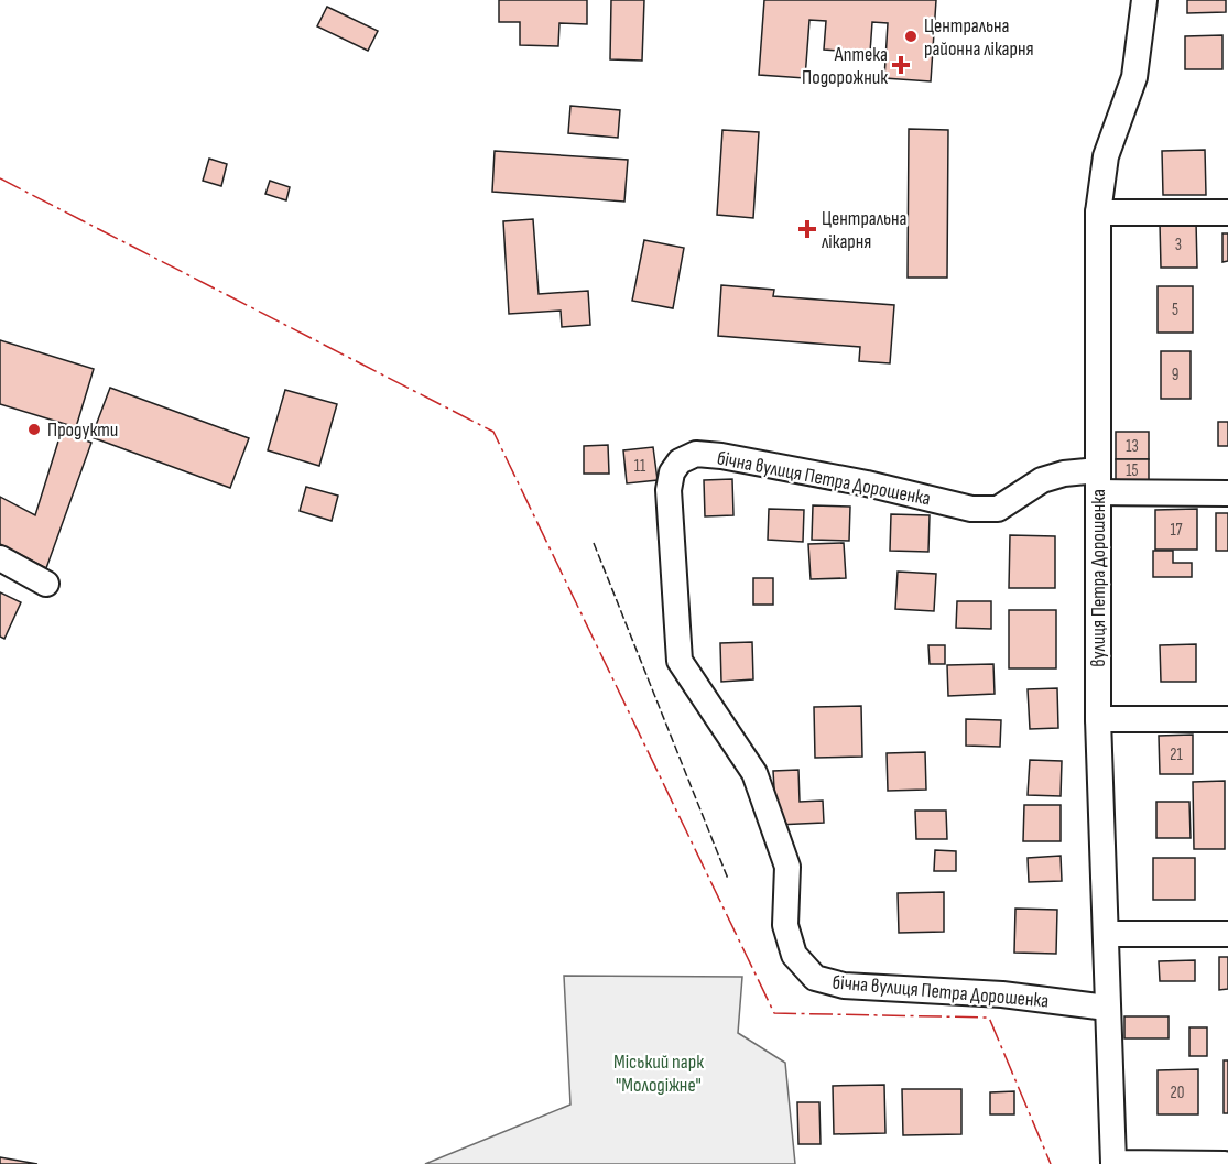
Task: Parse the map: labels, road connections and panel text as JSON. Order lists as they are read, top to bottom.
{
  "streets": {
    "street": ["бічна вулиця Петра Дорошенка", "вулиця Петра Дорошенка"]
  },
  "crossings": [
    ["бічна вулиця Петра Дорошенка", "вулиця Петра Дорошенка"]
  ],
  "parks": ["Міський парк \"Молодіжне\""],
  "places": {
    "other": ["Центральна районна лікарня", "Продукти"],
    "health": ["Аптека Подорожник", "Центральна лікарня"]
  },
  "house_numbers": [
    "3",
    "5",
    "9",
    "13",
    "11",
    "15",
    "17",
    "21",
    "20"
  ]
}
